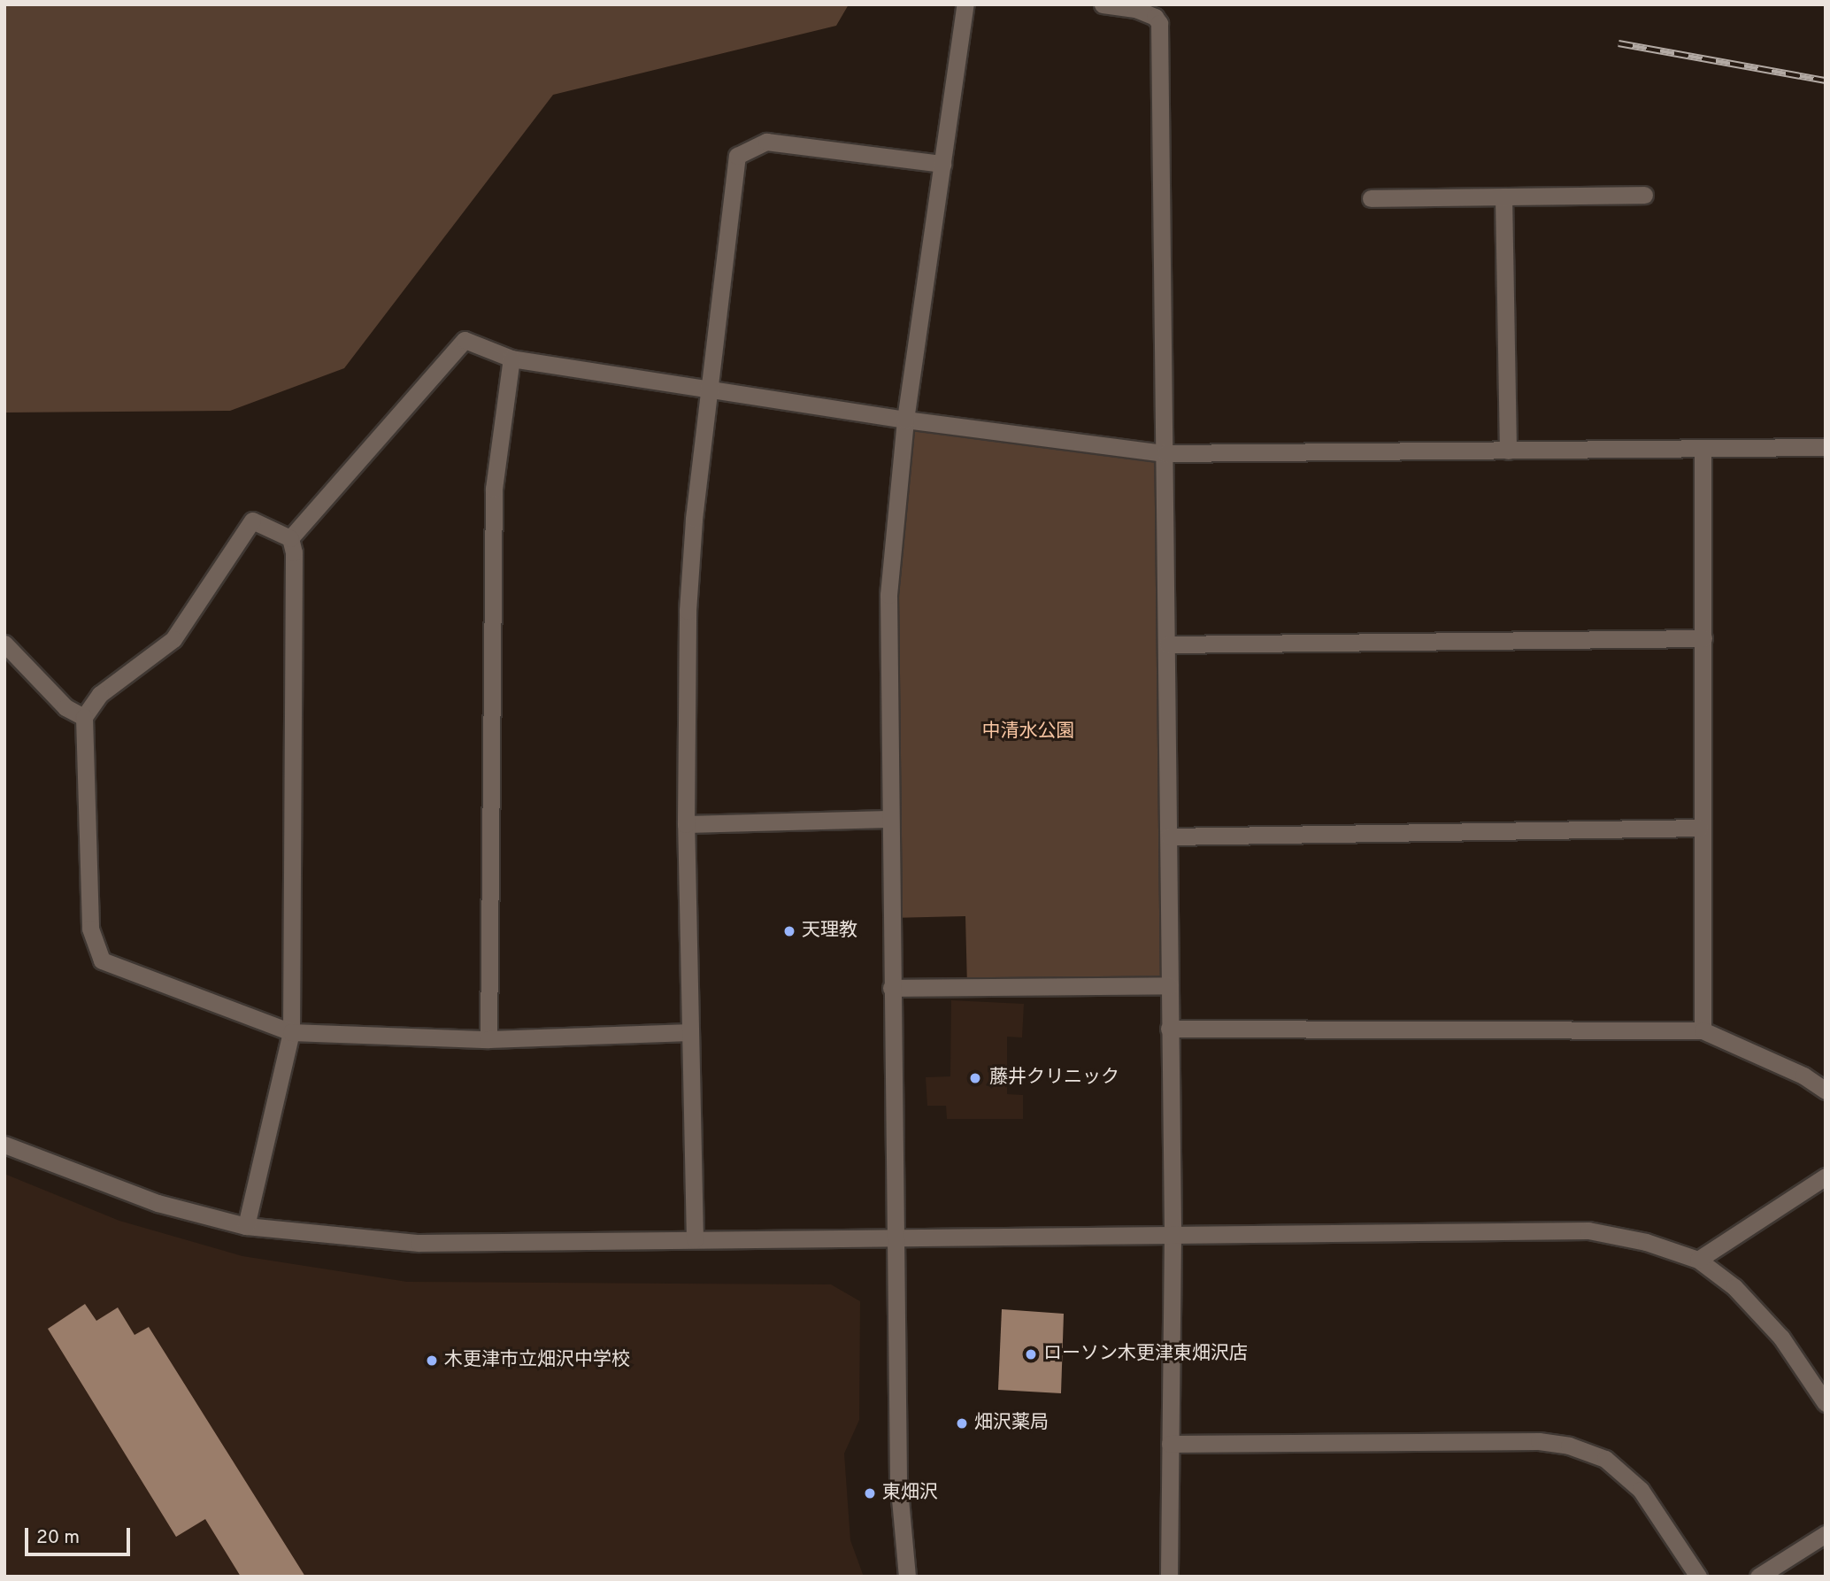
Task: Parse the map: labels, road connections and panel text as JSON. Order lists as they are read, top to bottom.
{
  "parks": ["中清水公園"],
  "places": [
    "天理教",
    "藤井クリニック",
    "ローソン木更津東畑沢店",
    "木更津市立畑沢中学校",
    "畑沢薬局",
    "東畑沢"
  ],
  "scale_bar": "20 m"
}
